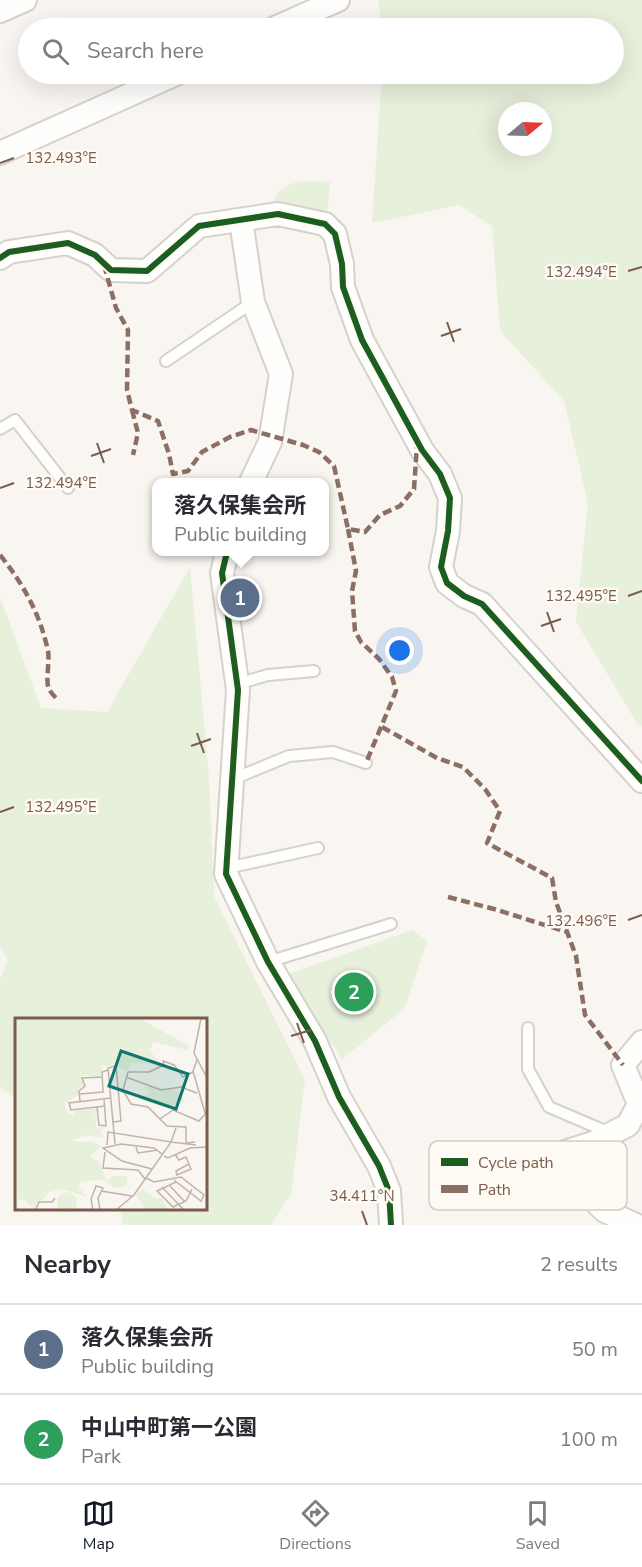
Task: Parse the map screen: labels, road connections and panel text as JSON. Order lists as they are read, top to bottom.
{
  "legend": ["Cycle path", "Path"],
  "north": "right",
  "page": {
    "search": "Search here",
    "popup": ["落久保集会所", "Public building"],
    "pins": ["1", "2"],
    "heading": ["Nearby", "2 results"],
    "list": [
      {
        "mark": "1",
        "name": "落久保集会所",
        "note": "Public building",
        "value": "50 m"
      },
      {
        "mark": "2",
        "name": "中山中町第一公園",
        "note": "Park",
        "value": "100 m"
      }
    ],
    "nav": ["Map", "Directions", "Saved"]
  },
  "coordinates": [
    "132.493°E",
    "132.494°E",
    "132.495°E",
    "132.496°E",
    "34.411°N"
  ]
}
